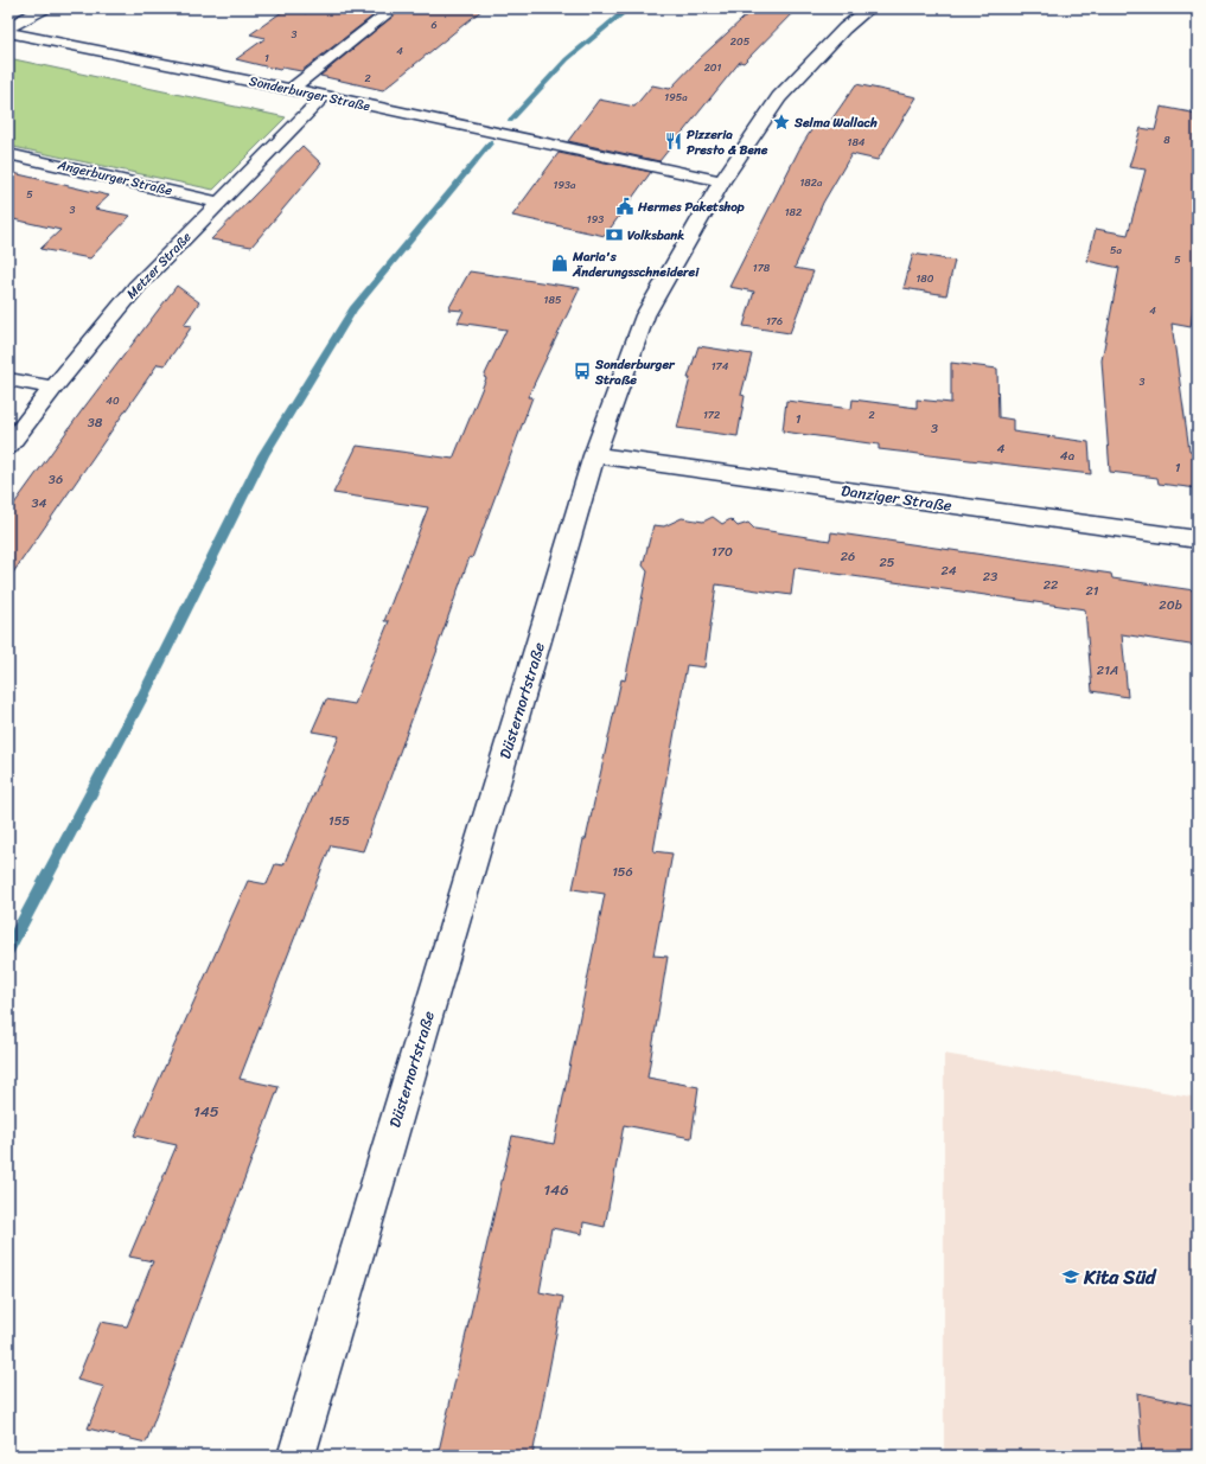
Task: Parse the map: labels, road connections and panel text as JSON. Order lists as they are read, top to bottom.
{
  "streets": {
    "street": [
      "Sonderburger Straße",
      "Angerburger Straße",
      "Metzer Straße",
      "Danziger Straße",
      "Düsternortstraße"
    ]
  },
  "crossings": [
    ["Sonderburger Straße", "Metzer Straße"],
    ["Sonderburger Straße", "Düsternortstraße"],
    ["Angerburger Straße", "Metzer Straße"],
    ["Danziger Straße", "Düsternortstraße"]
  ],
  "places": {
    "place": ["Selma Wallach"],
    "restaurant": ["Pizzeria Presto & Bene"],
    "public building": ["Hermes Paketshop"],
    "bank": ["Volksbank"],
    "shop": ["Maria's Änderungsschneiderei"],
    "bus stop": ["Sonderburger Straße"],
    "school or university": ["Kita Süd"]
  },
  "house_numbers": [
    "6",
    "3",
    "205",
    "4",
    "1",
    "201",
    "2",
    "195a",
    "8",
    "184",
    "182a",
    "193a",
    "5",
    "3",
    "182",
    "193",
    "5a",
    "5",
    "178",
    "180",
    "185",
    "4",
    "176",
    "174",
    "3",
    "40",
    "172",
    "2",
    "1",
    "38",
    "3",
    "4",
    "4a",
    "1",
    "36",
    "34",
    "170",
    "26",
    "25",
    "24",
    "23",
    "22",
    "21",
    "20b",
    "21A",
    "155",
    "156",
    "145",
    "146"
  ]
}
